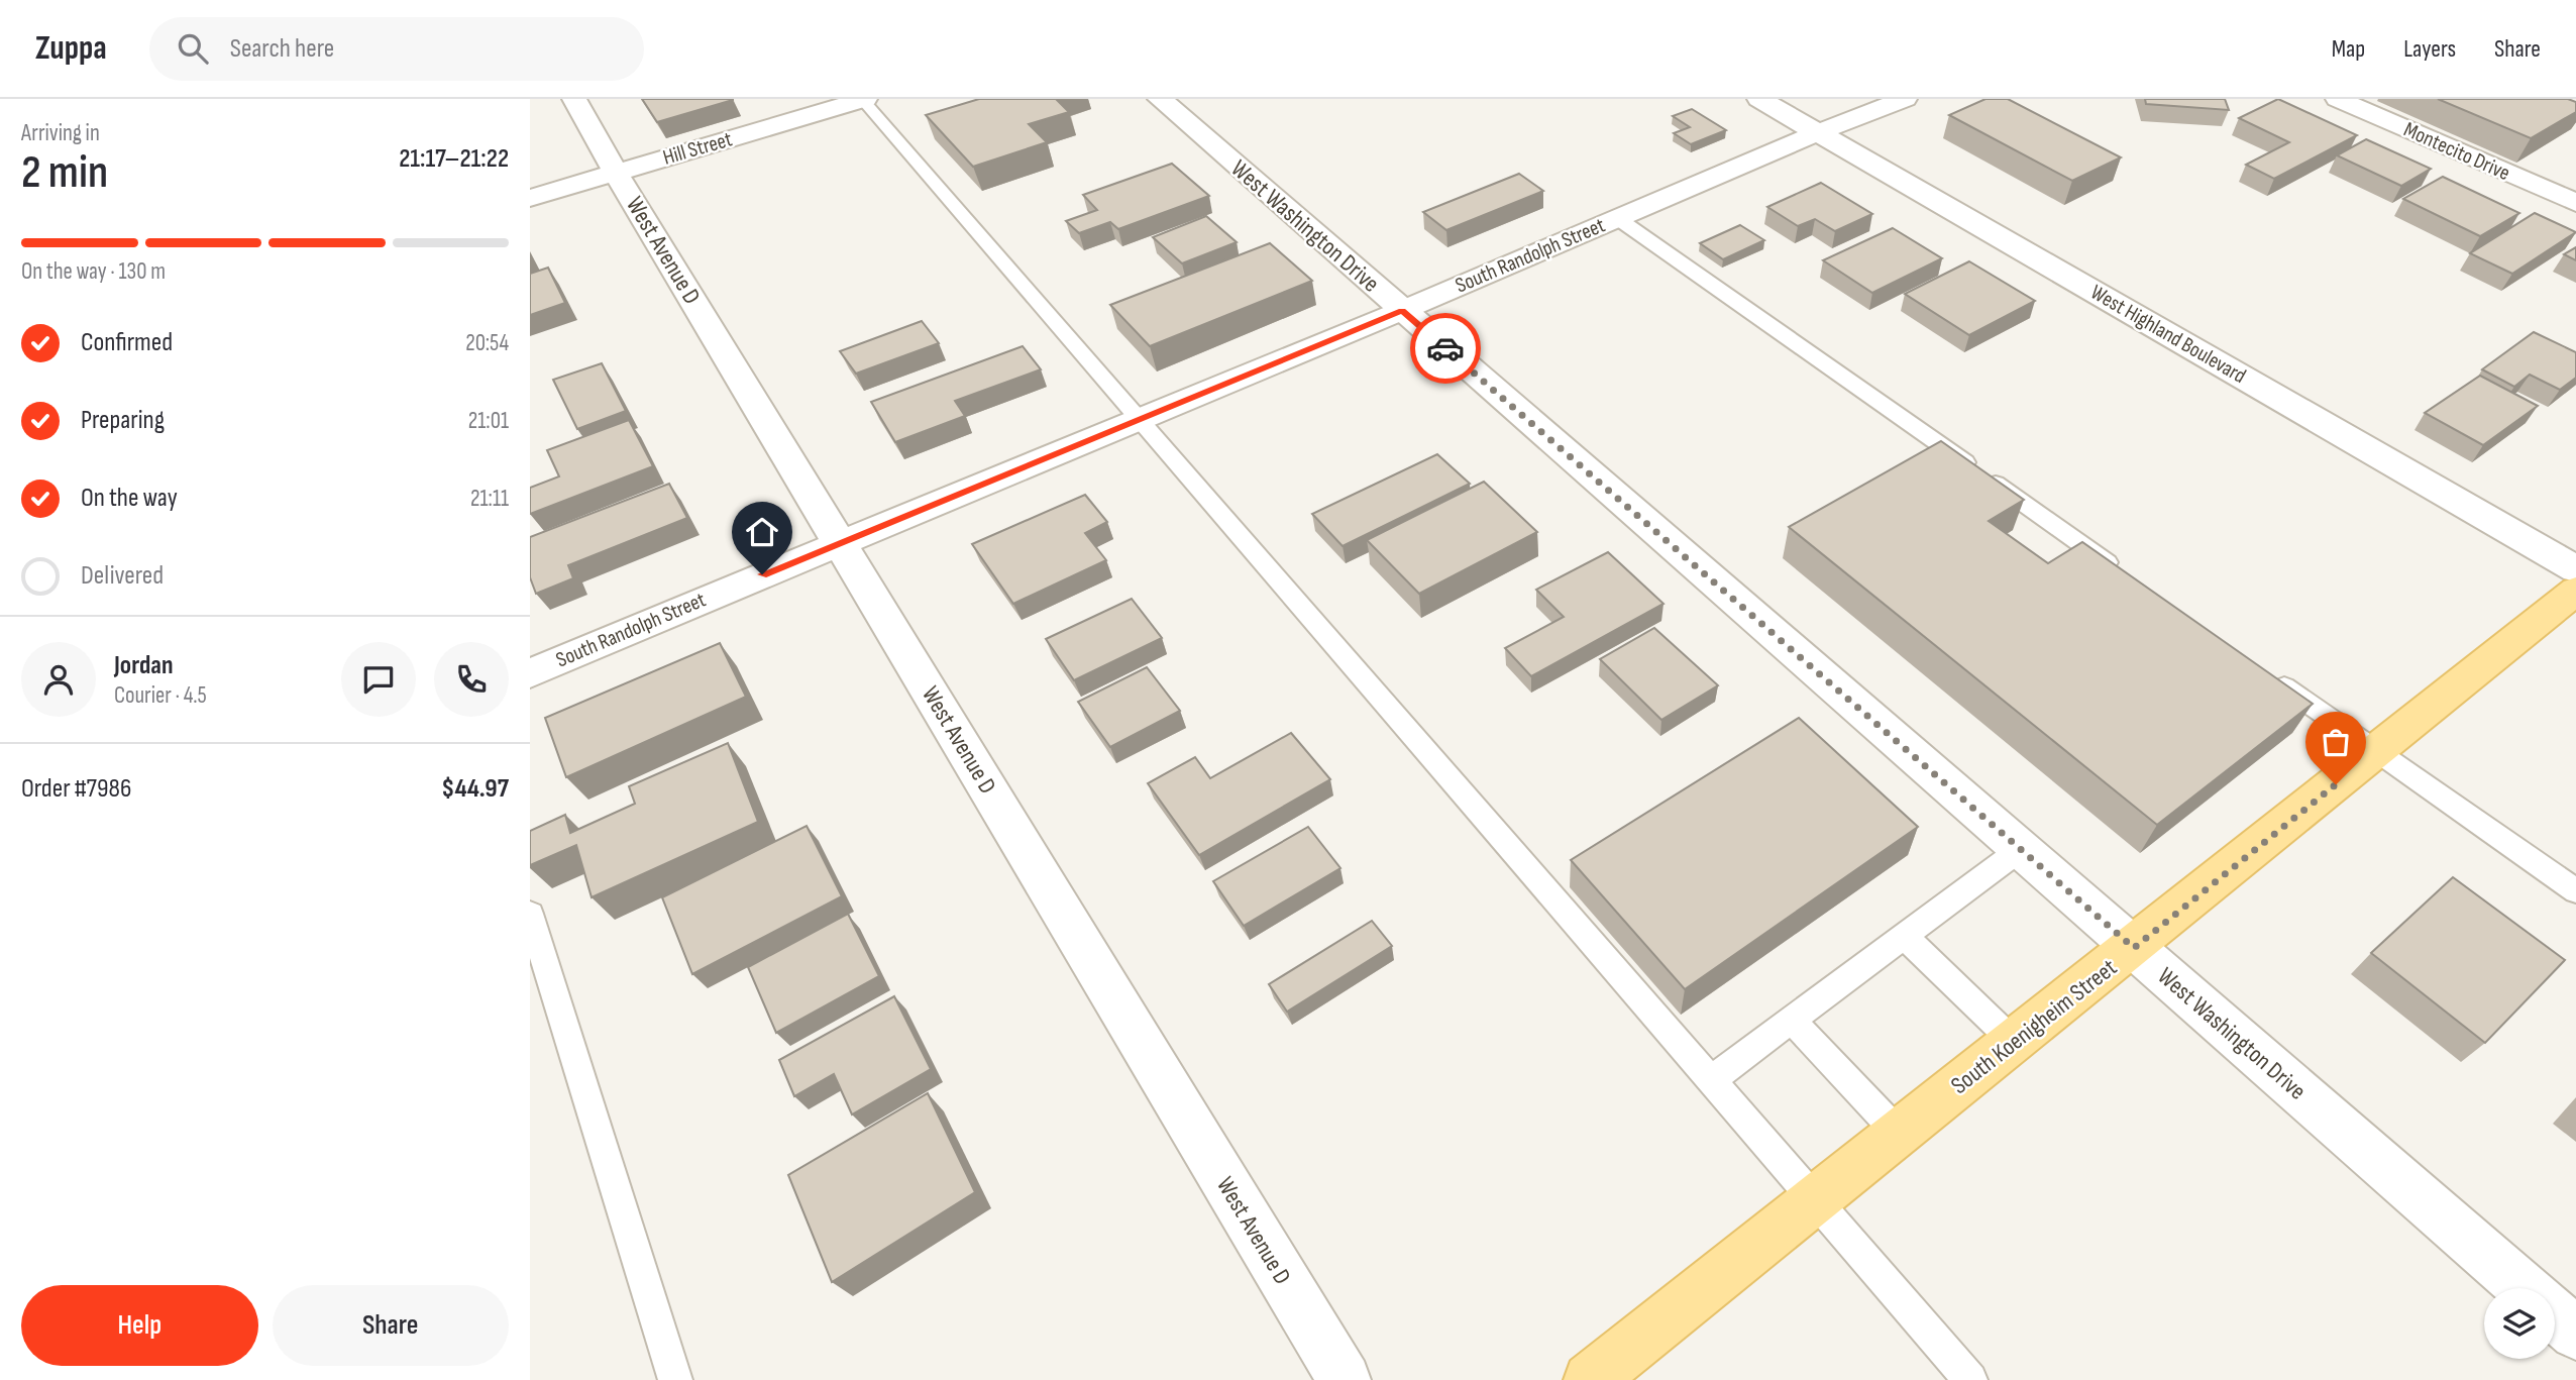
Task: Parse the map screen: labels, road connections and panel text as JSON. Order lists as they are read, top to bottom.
{
  "streets": {
    "main road": ["South Koenigheim Street"],
    "street": [
      "Hill Street",
      "Montecito Drive",
      "West Washington Drive",
      "West Avenue D",
      "South Randolph Street",
      "West Highland Boulevard"
    ]
  },
  "crossings": [
    ["Hill Street", "West Avenue D"],
    ["West Washington Drive", "South Randolph Street"],
    ["West Washington Drive", "South Koenigheim Street"],
    ["West Avenue D", "South Randolph Street"],
    ["South Randolph Street", "West Highland Boulevard"]
  ],
  "page": {
    "header": "Zuppa",
    "search": "Search here",
    "nav": ["Map", "Layers", "Share"],
    "heading": ["2 min", "Arriving in", "21:17–21:22"],
    "panel": [
      "Jordan",
      "Courier · 4.5",
      "Order #7986",
      "$44.97"
    ],
    "bar": "On the way · 130 m",
    "list": [
      ["Confirmed", "20:54"],
      ["Preparing", "21:01"],
      ["On the way", "21:11"],
      "Delivered"
    ],
    "buttons": ["Help", "Share"]
  }
}
